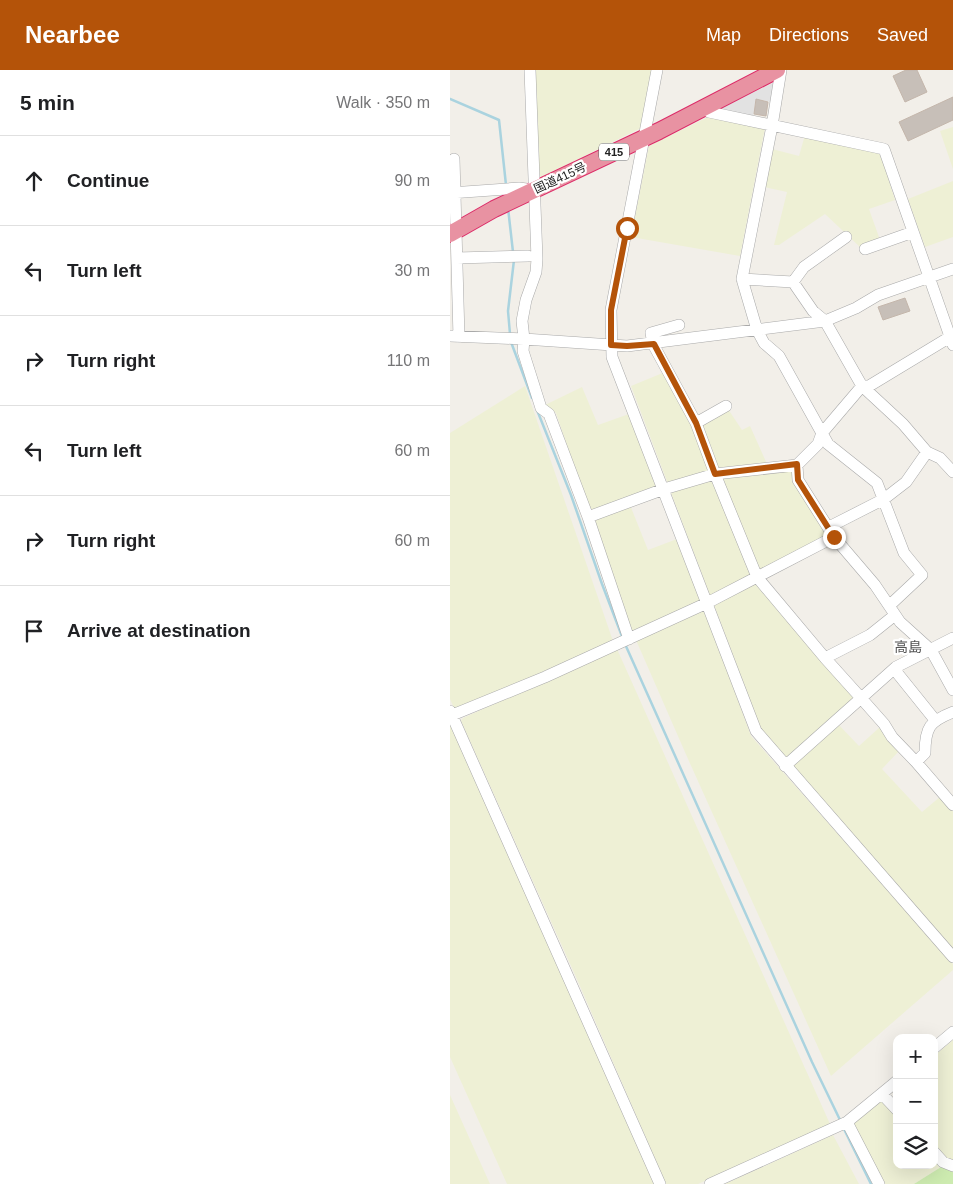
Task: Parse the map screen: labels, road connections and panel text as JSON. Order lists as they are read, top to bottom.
{
  "streets": {
    "highway": ["415", "国道415号"]
  },
  "districts": ["高島"],
  "page": {
    "header": "Nearbee",
    "nav": ["Map", "Directions", "Saved"],
    "heading": ["5 min", "Walk · 350 m"],
    "list": [
      ["Continue", "90 m"],
      ["Turn left", "30 m"],
      ["Turn right", "110 m"],
      ["Turn left", "60 m"],
      ["Turn right", "60 m"],
      "Arrive at destination"
    ],
    "map_buttons": ["+", "−"]
  }
}
